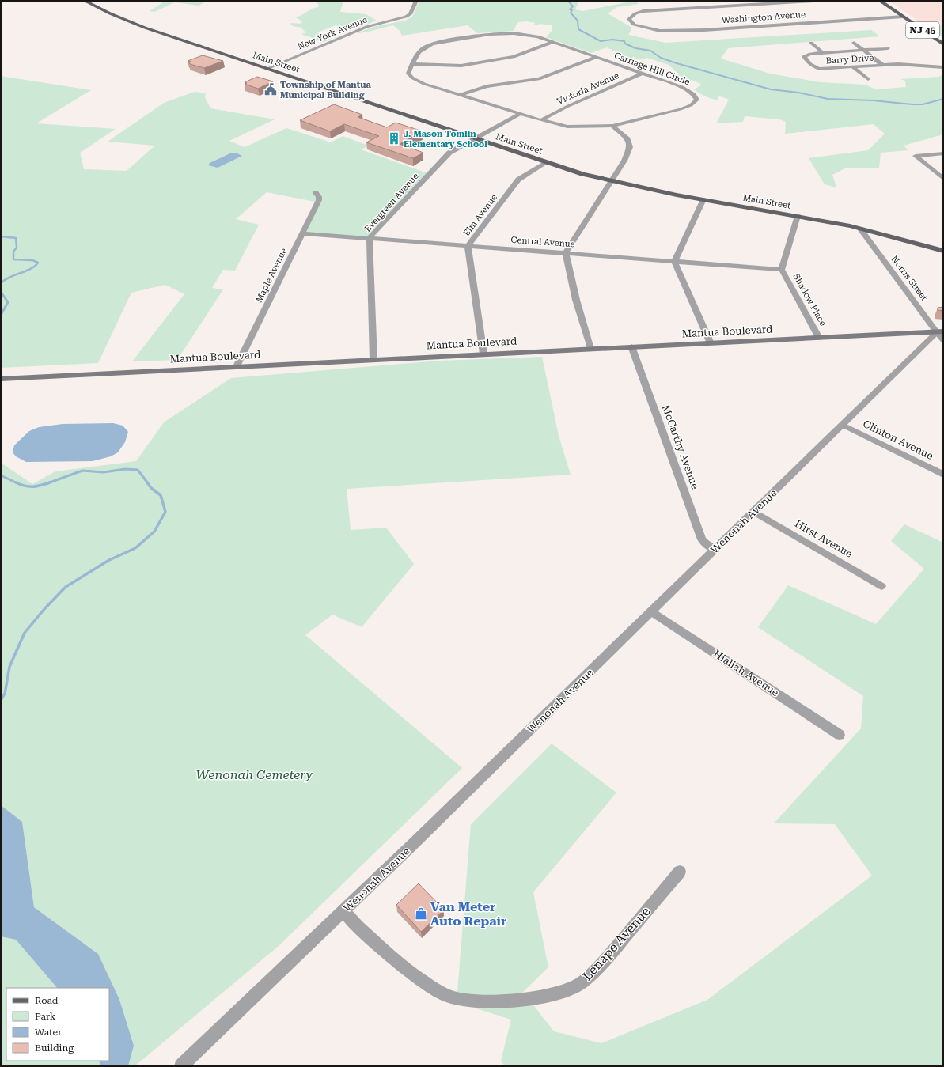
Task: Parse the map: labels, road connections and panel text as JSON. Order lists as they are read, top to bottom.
{
  "streets": {
    "main road": ["NJ 45", "Main Street", "Mantua Boulevard"],
    "street": [
      "Washington Avenue",
      "New York Avenue",
      "Barry Drive",
      "Carriage Hill Circle",
      "Victoria Avenue",
      "Evergreen Avenue",
      "Elm Avenue",
      "Central Avenue",
      "Maple Avenue",
      "Norris Street",
      "Shadow Place",
      "Clinton Avenue",
      "McCarthy Avenue",
      "Wenonah Avenue",
      "Hirst Avenue",
      "Hialiah Avenue",
      "Lenape Avenue"
    ]
  },
  "crossings": [
    ["Washington Avenue", "NJ 45"],
    ["New York Avenue", "Main Street"],
    ["Main Street", "Evergreen Avenue"],
    ["Main Street", "Elm Avenue"],
    ["Main Street", "Norris Street"],
    ["Main Street", "Shadow Place"],
    ["Carriage Hill Circle", "Victoria Avenue"],
    ["Carriage Hill Circle", "Evergreen Avenue"],
    ["Evergreen Avenue", "Central Avenue"],
    ["Evergreen Avenue", "Mantua Boulevard"],
    ["Elm Avenue", "Central Avenue"],
    ["Elm Avenue", "Mantua Boulevard"],
    ["Central Avenue", "Maple Avenue"],
    ["Central Avenue", "Shadow Place"],
    ["Maple Avenue", "Mantua Boulevard"],
    ["Norris Street", "Mantua Boulevard"],
    ["Norris Street", "Wenonah Avenue"],
    ["Shadow Place", "Mantua Boulevard"],
    ["Mantua Boulevard", "McCarthy Avenue"],
    ["Mantua Boulevard", "Wenonah Avenue"],
    ["Clinton Avenue", "Wenonah Avenue"],
    ["McCarthy Avenue", "Wenonah Avenue"],
    ["Wenonah Avenue", "Hirst Avenue"],
    ["Wenonah Avenue", "Hialiah Avenue"],
    ["Wenonah Avenue", "Lenape Avenue"]
  ],
  "parks": ["Wenonah Cemetery"],
  "places": {
    "public building": ["Township of Mantua Municipal Building"],
    "building": ["J. Mason Tomlin Elementary School"],
    "shop": ["Van Meter Auto Repair"]
  },
  "legend": [
    "Road",
    "Park",
    "Water",
    "Building"
  ]
}
